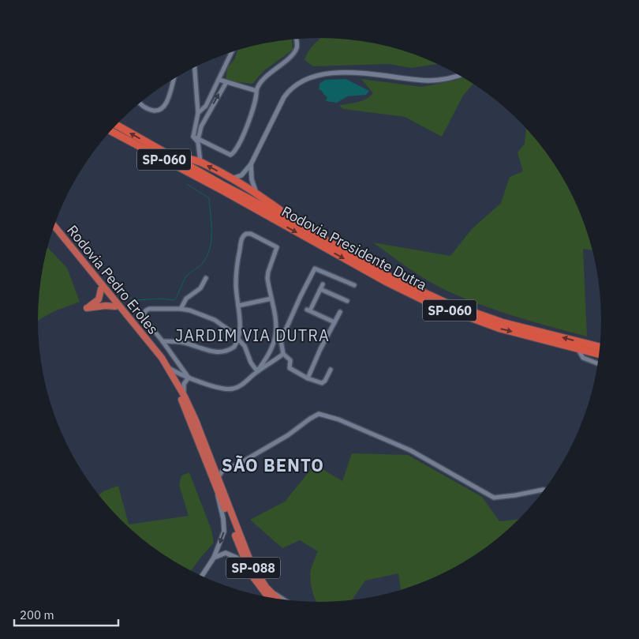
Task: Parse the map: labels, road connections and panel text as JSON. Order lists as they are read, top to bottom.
{
  "streets": {
    "highway": [
      "SP-060",
      "Rodovia Presidente Dutra",
      "Rodovia Pedro Eroles",
      "SP-088"
    ]
  },
  "districts": ["JARDIM VIA DUTRA", "SÃO BENTO"],
  "scale_bar": "200 m"
}
